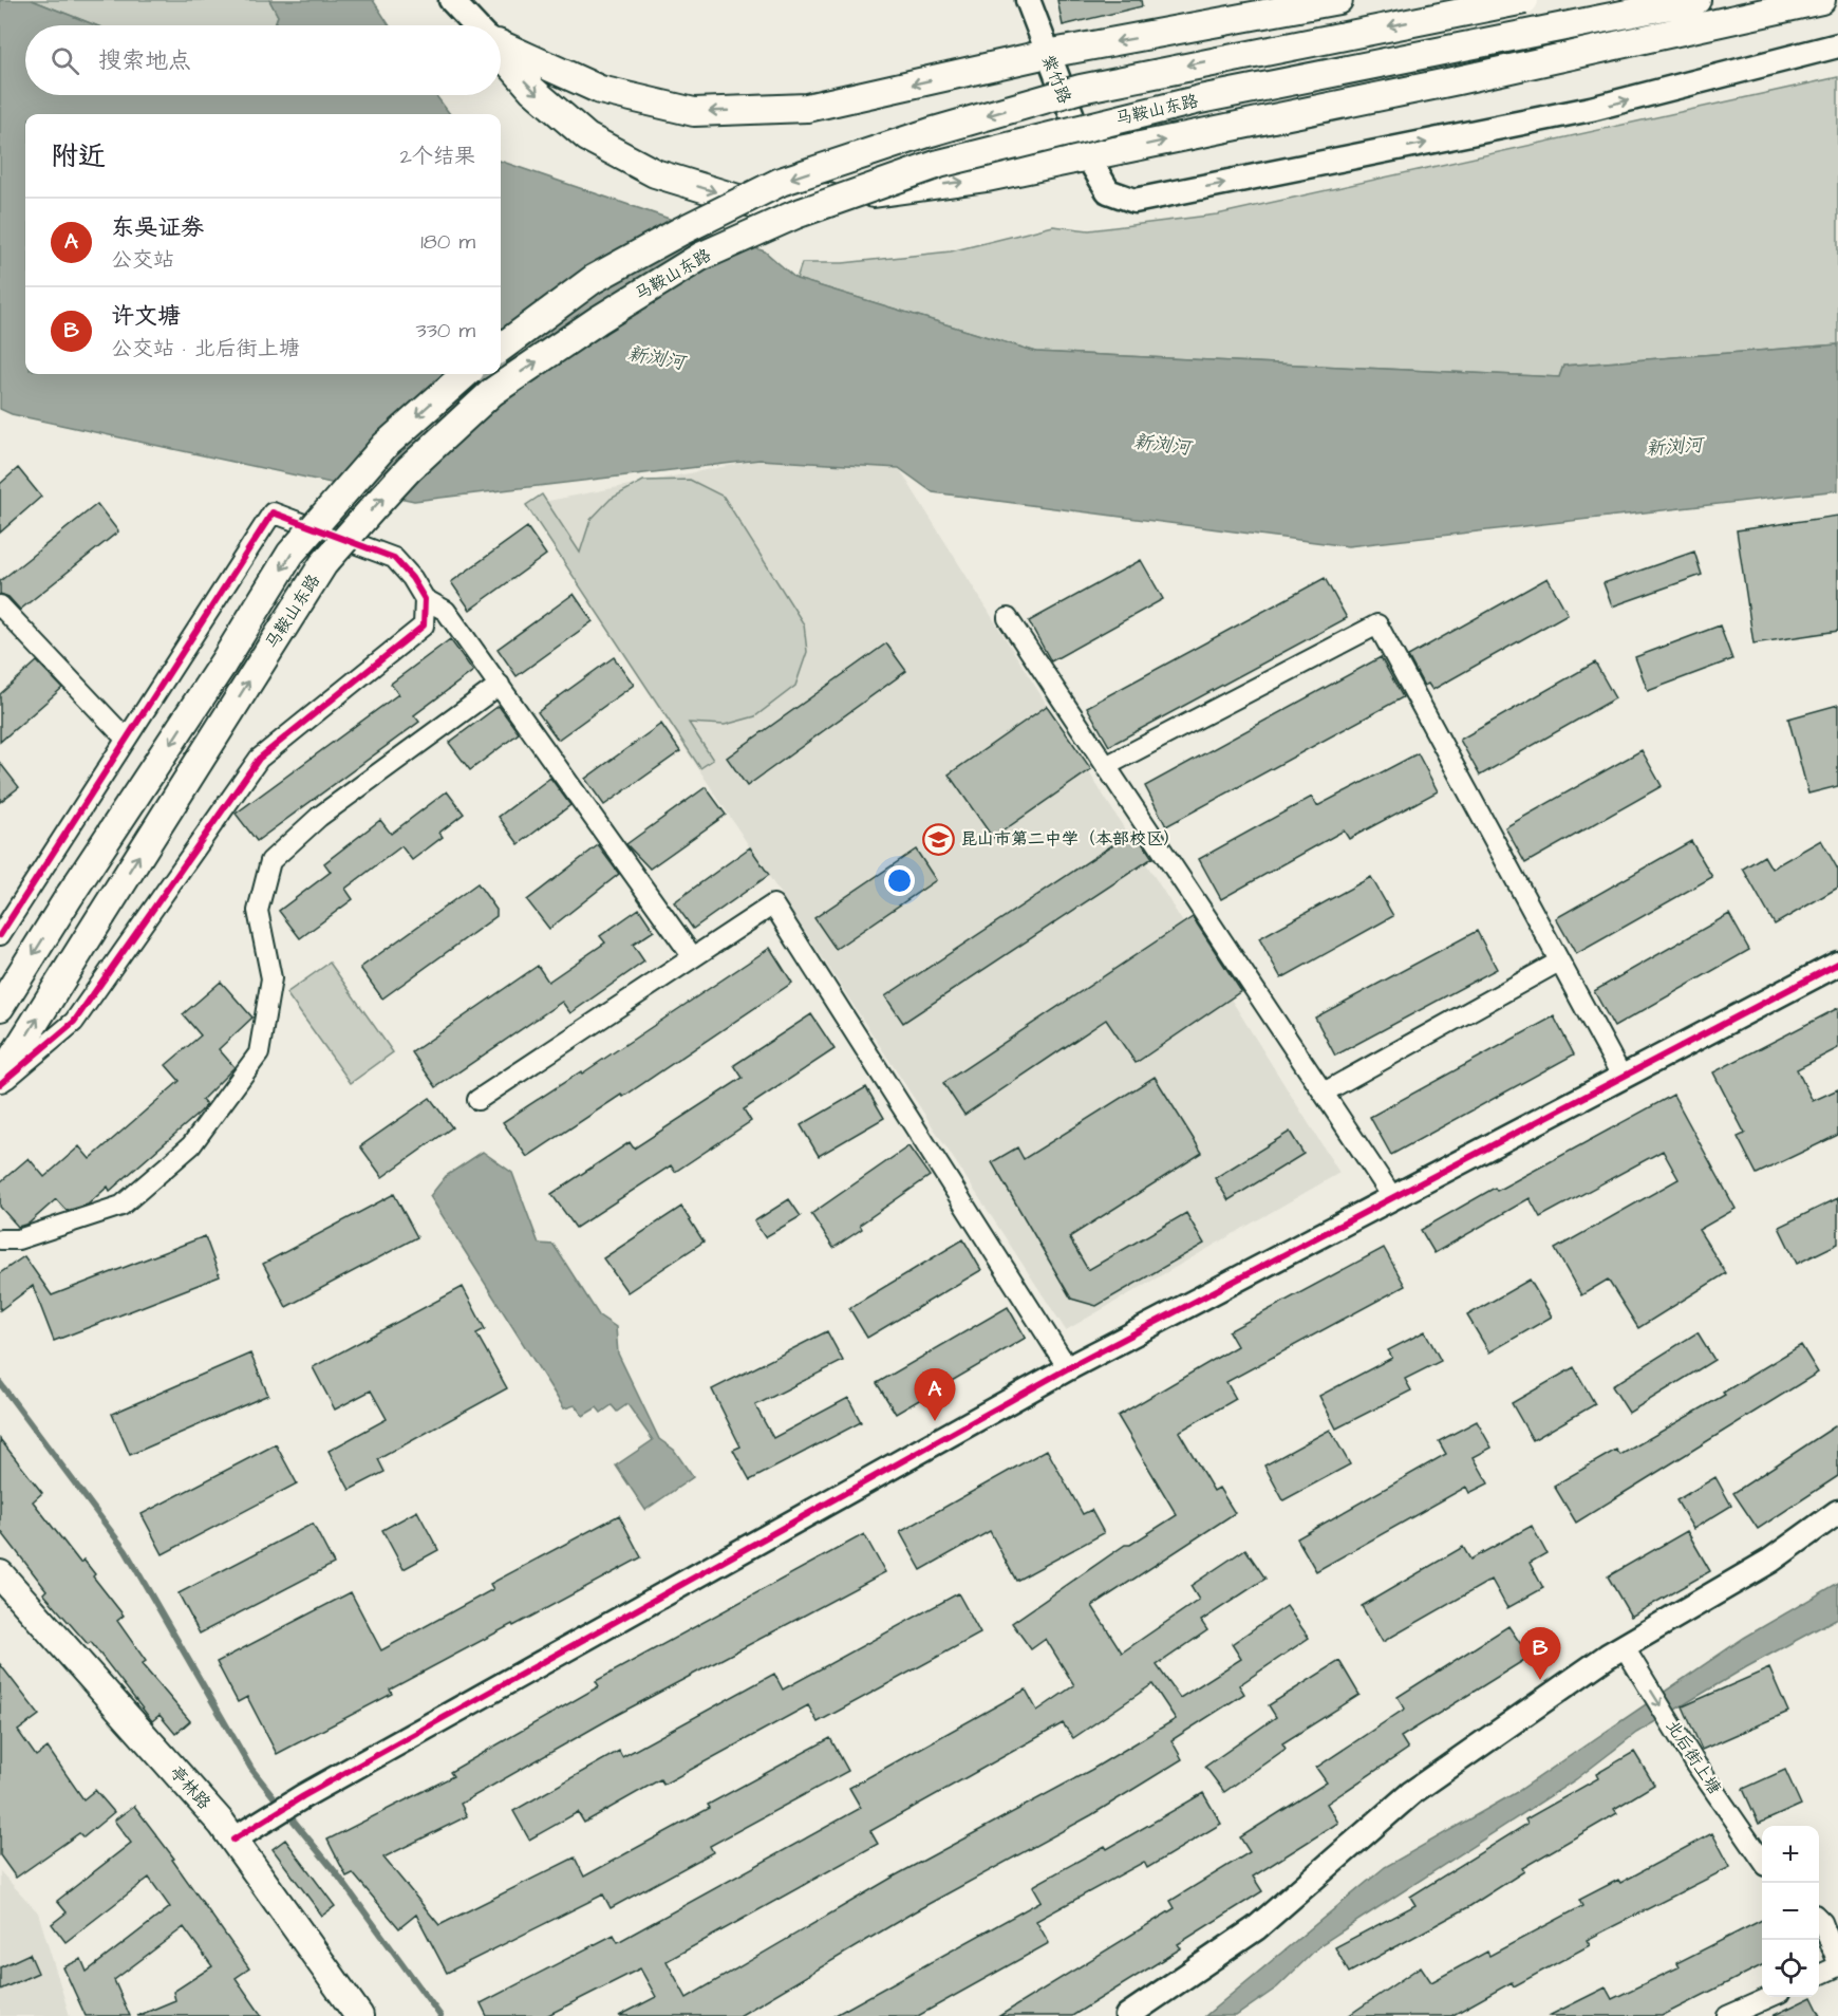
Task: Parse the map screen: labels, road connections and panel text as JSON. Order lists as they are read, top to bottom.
{
  "streets": {
    "main road": ["马鞍山东路", "亭林路"],
    "street": ["紫竹路", "北后街上塘"]
  },
  "one_way": ["紫竹路", "北后街上塘"],
  "water": ["新浏河"],
  "places": {
    "school or university": ["昆山市第二中学（本部校区）"]
  },
  "page": {
    "search": "搜索地点",
    "heading": ["附近", "2个结果"],
    "list": [
      {
        "mark": "A",
        "name": "东吴证券",
        "note": "公交站",
        "value": "180 m"
      },
      {
        "mark": "B",
        "name": "许文塘",
        "note": "公交站 · 北后街上塘",
        "value": "330 m"
      }
    ],
    "pins": ["A", "B"],
    "map_buttons": ["+", "−"]
  }
}
